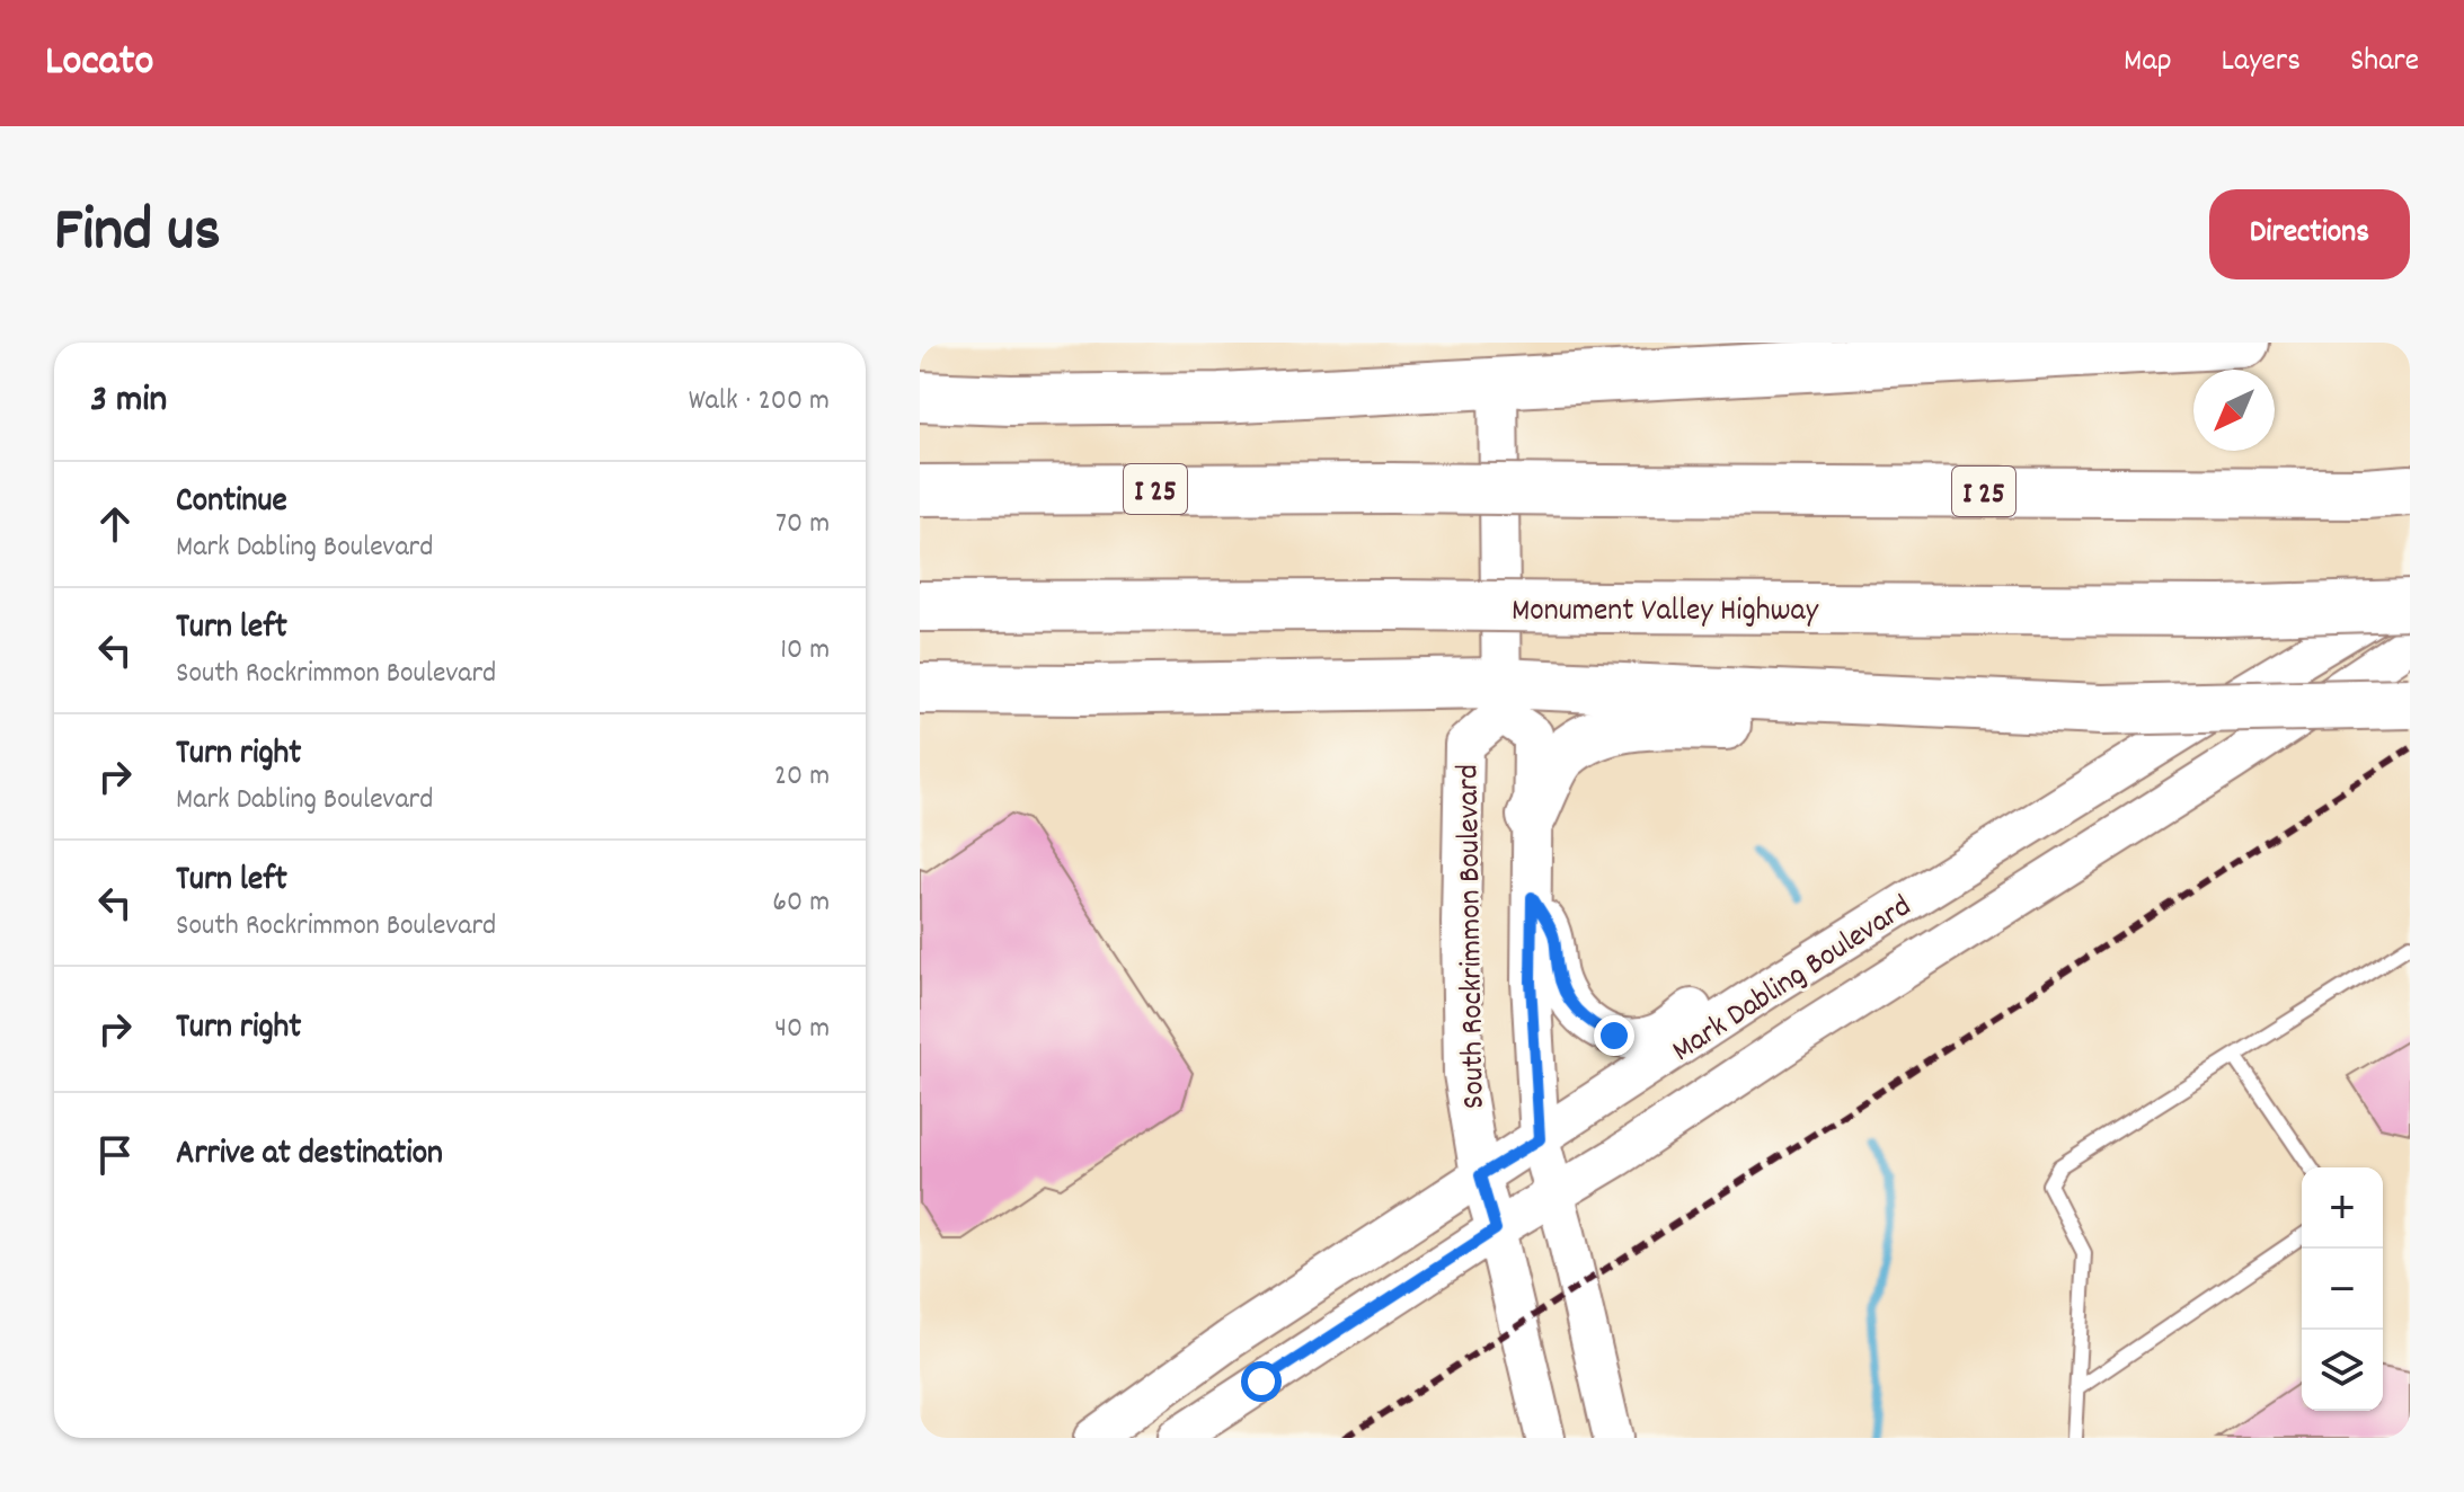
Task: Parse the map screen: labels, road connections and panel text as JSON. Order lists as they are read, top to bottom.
{
  "streets": {
    "highway": ["I 25", "Monument Valley Highway"],
    "street": ["South Rockrimmon Boulevard", "Mark Dabling Boulevard"]
  },
  "crossings": [
    ["South Rockrimmon Boulevard", "Mark Dabling Boulevard"]
  ],
  "north": "bottom left",
  "page": {
    "header": "Locato",
    "nav": ["Map", "Layers", "Share"],
    "title": "Find us",
    "buttons": "Directions",
    "heading": ["3 min", "Walk · 200 m"],
    "list": [
      ["Continue", "Mark Dabling Boulevard", "70 m"],
      ["Turn left", "South Rockrimmon Boulevard", "10 m"],
      ["Turn right", "Mark Dabling Boulevard", "20 m"],
      ["Turn left", "South Rockrimmon Boulevard", "60 m"],
      ["Turn right", "40 m"],
      "Arrive at destination"
    ],
    "map_buttons": ["+", "−"]
  }
}
